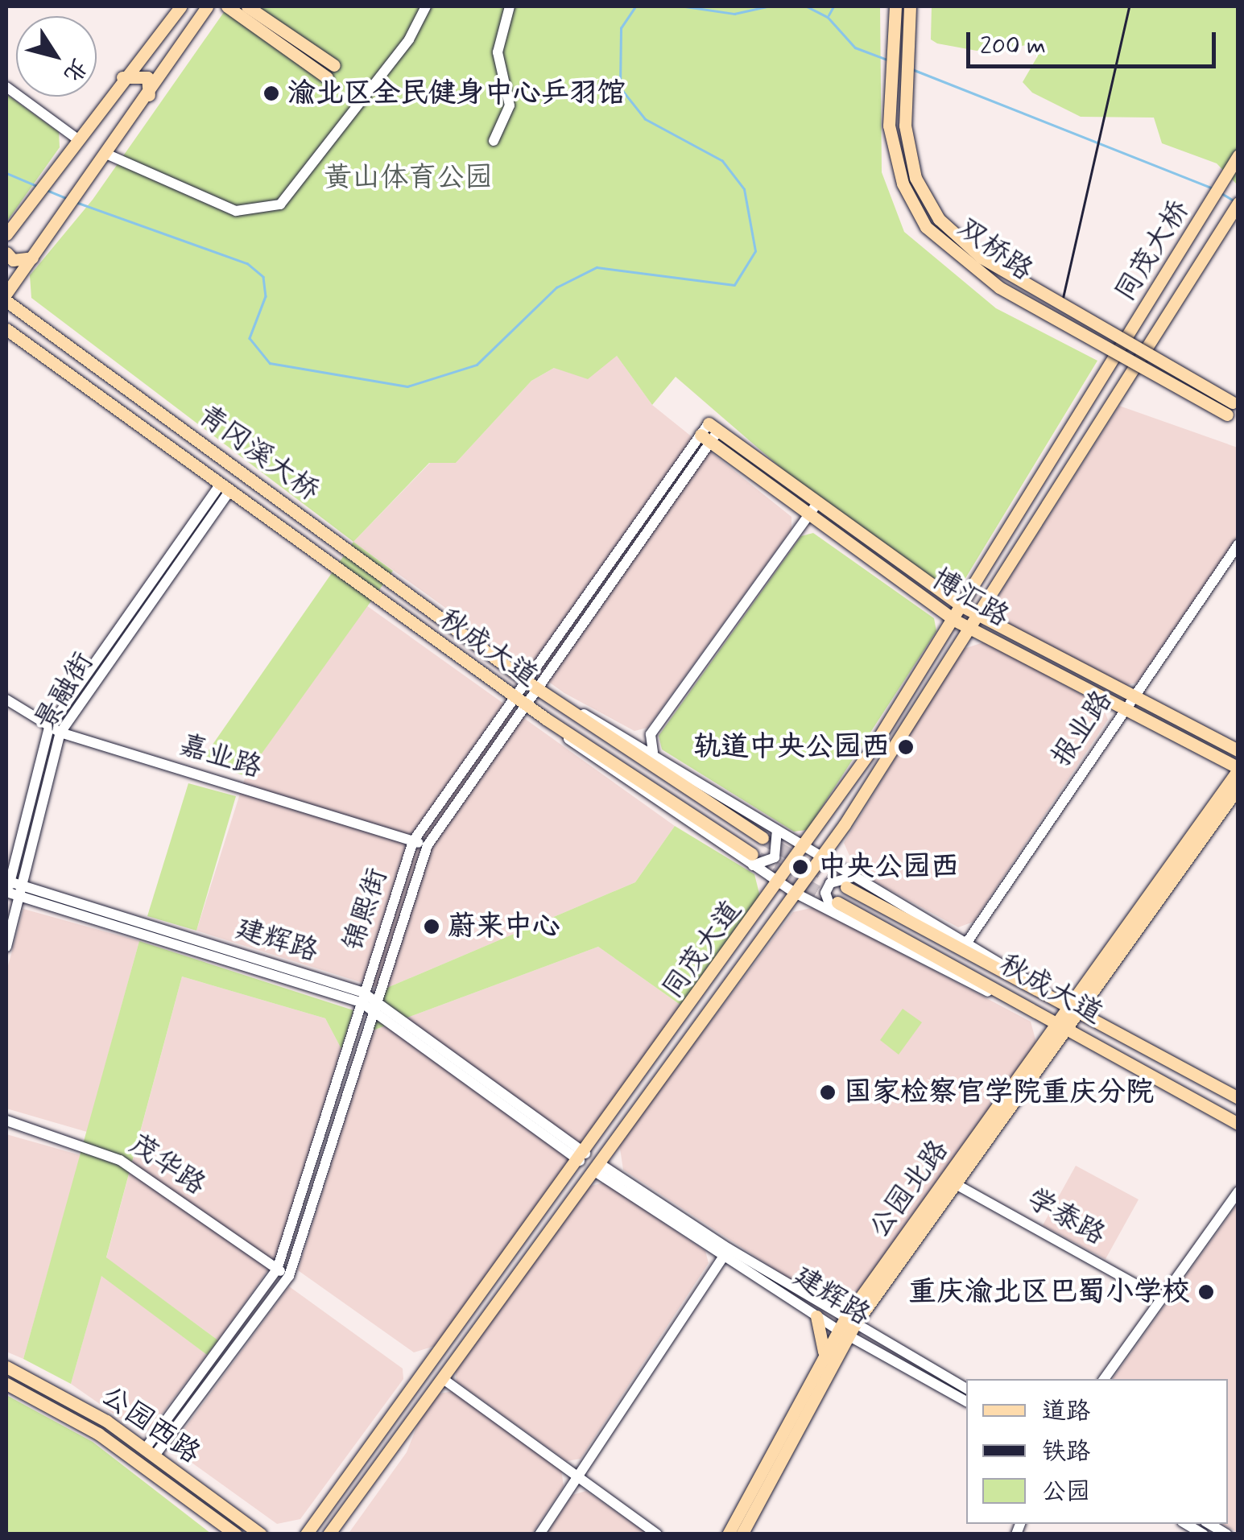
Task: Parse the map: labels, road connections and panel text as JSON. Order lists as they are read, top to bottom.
{
  "streets": {
    "main road": [
      "双桥路",
      "同茂大桥",
      "青冈溪大桥",
      "博汇路",
      "秋成大道",
      "同茂大道",
      "公园北路",
      "公园西路"
    ],
    "street": [
      "景融街",
      "报业路",
      "嘉业路",
      "锦熙街",
      "建辉路",
      "茂华路",
      "学泰路"
    ]
  },
  "crossings": [
    ["同茂大桥", "同茂大道"],
    ["青冈溪大桥", "秋成大道"],
    ["青冈溪大桥", "景融街"],
    ["博汇路", "报业路"],
    ["博汇路", "锦熙街"],
    ["博汇路", "同茂大道"],
    ["博汇路", "公园北路"],
    ["秋成大道", "锦熙街"],
    ["秋成大道", "公园北路"],
    ["景融街", "嘉业路"],
    ["景融街", "建辉路"],
    ["嘉业路", "锦熙街"],
    ["锦熙街", "建辉路"],
    ["锦熙街", "茂华路"],
    ["锦熙街", "公园西路"],
    ["建辉路", "同茂大道"],
    ["建辉路", "公园北路"],
    ["公园北路", "学泰路"]
  ],
  "parks": ["黄山体育公园"],
  "places": [
    "渝北区全民健身中心乒羽馆",
    "轨道中央公园西",
    "中央公园西",
    "蔚来中心",
    "国家检察官学院重庆分院",
    "重庆渝北区巴蜀小学校"
  ],
  "legend": ["道路", "铁路", "公园"],
  "scale_bar": "200 m",
  "north": "bottom right"
}
